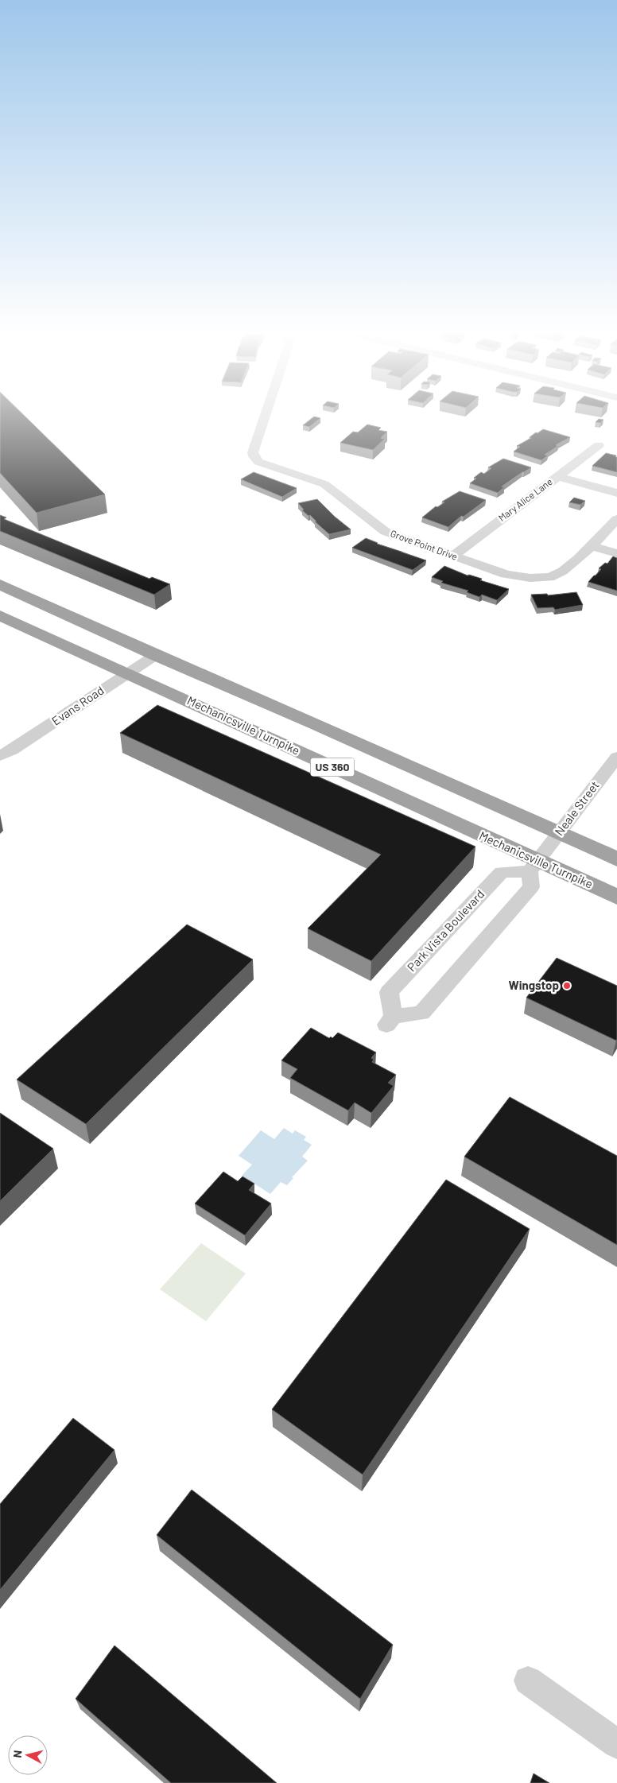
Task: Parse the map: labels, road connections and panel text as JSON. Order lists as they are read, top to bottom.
{
  "streets": {
    "highway": ["Mechanicsville Turnpike", "US 360"],
    "street": [
      "Mary Alice Lane",
      "Grove Point Drive",
      "Evans Road",
      "Neale Street",
      "Park Vista Boulevard"
    ]
  },
  "crossings": [
    ["Mary Alice Lane", "Grove Point Drive"],
    ["Evans Road", "Mechanicsville Turnpike"],
    ["Evans Road", "US 360"],
    ["Mechanicsville Turnpike", "Neale Street"],
    ["Mechanicsville Turnpike", "Park Vista Boulevard"],
    ["US 360", "Neale Street"],
    ["Neale Street", "Park Vista Boulevard"]
  ],
  "places": ["Wingstop"],
  "north": "left"
}
